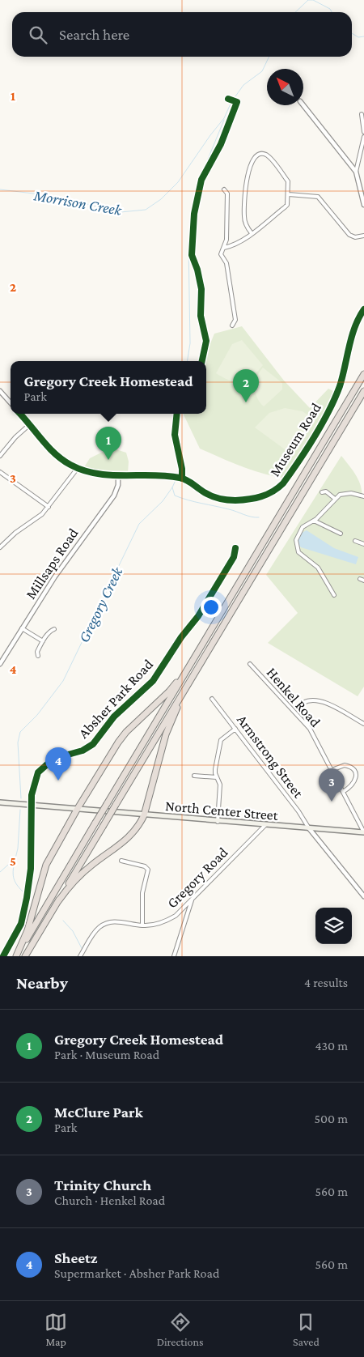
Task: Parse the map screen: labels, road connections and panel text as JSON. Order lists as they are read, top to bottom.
{
  "streets": {
    "main road": ["North Center Street"],
    "street": [
      "Museum Road",
      "Millsaps Road",
      "Henkel Road",
      "Absher Park Road",
      "Armstrong Street",
      "Gregory Road"
    ]
  },
  "crossings": [
    ["Museum Road", "Millsaps Road"],
    ["Henkel Road", "North Center Street"],
    ["Absher Park Road", "North Center Street"],
    ["Armstrong Street", "North Center Street"],
    ["North Center Street", "Gregory Road"]
  ],
  "water": ["Morrison Creek", "Gregory Creek"],
  "north": "top left",
  "page": {
    "search": "Search here",
    "popup": ["Gregory Creek Homestead", "Park"],
    "pins": [
      "2",
      "1",
      "4",
      "3"
    ],
    "heading": ["Nearby", "4 results"],
    "list": [
      {
        "mark": "1",
        "name": "Gregory Creek Homestead",
        "note": "Park · Museum Road",
        "value": "430 m"
      },
      {
        "mark": "2",
        "name": "McClure Park",
        "note": "Park",
        "value": "500 m"
      },
      {
        "mark": "3",
        "name": "Trinity Church",
        "note": "Church · Henkel Road",
        "value": "560 m"
      },
      {
        "mark": "4",
        "name": "Sheetz",
        "note": "Supermarket · Absher Park Road",
        "value": "560 m"
      }
    ],
    "nav": ["Map", "Directions", "Saved"]
  },
  "grid": {
    "rows": [
      "1",
      "2",
      "3",
      "4",
      "5"
    ]
  }
}
